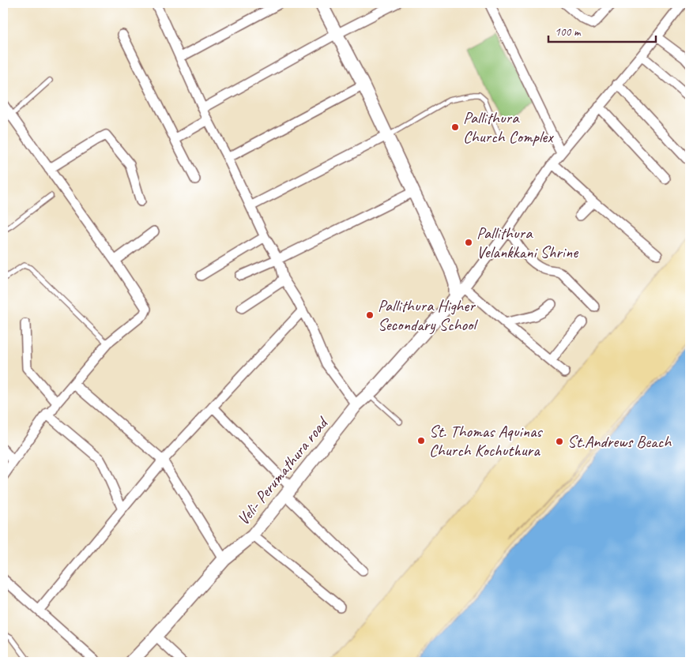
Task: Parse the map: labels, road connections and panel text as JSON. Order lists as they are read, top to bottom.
{
  "streets": {
    "main road": ["Veli- Perumathura road"]
  },
  "places": [
    "Pallithura Church Complex",
    "Pallithura Velankkani Shrine",
    "Pallithura Higher Secondary School",
    "St. Thomas Aquinas Church Kochuthura",
    "St.Andrews Beach"
  ],
  "scale_bar": "100 m"
}
